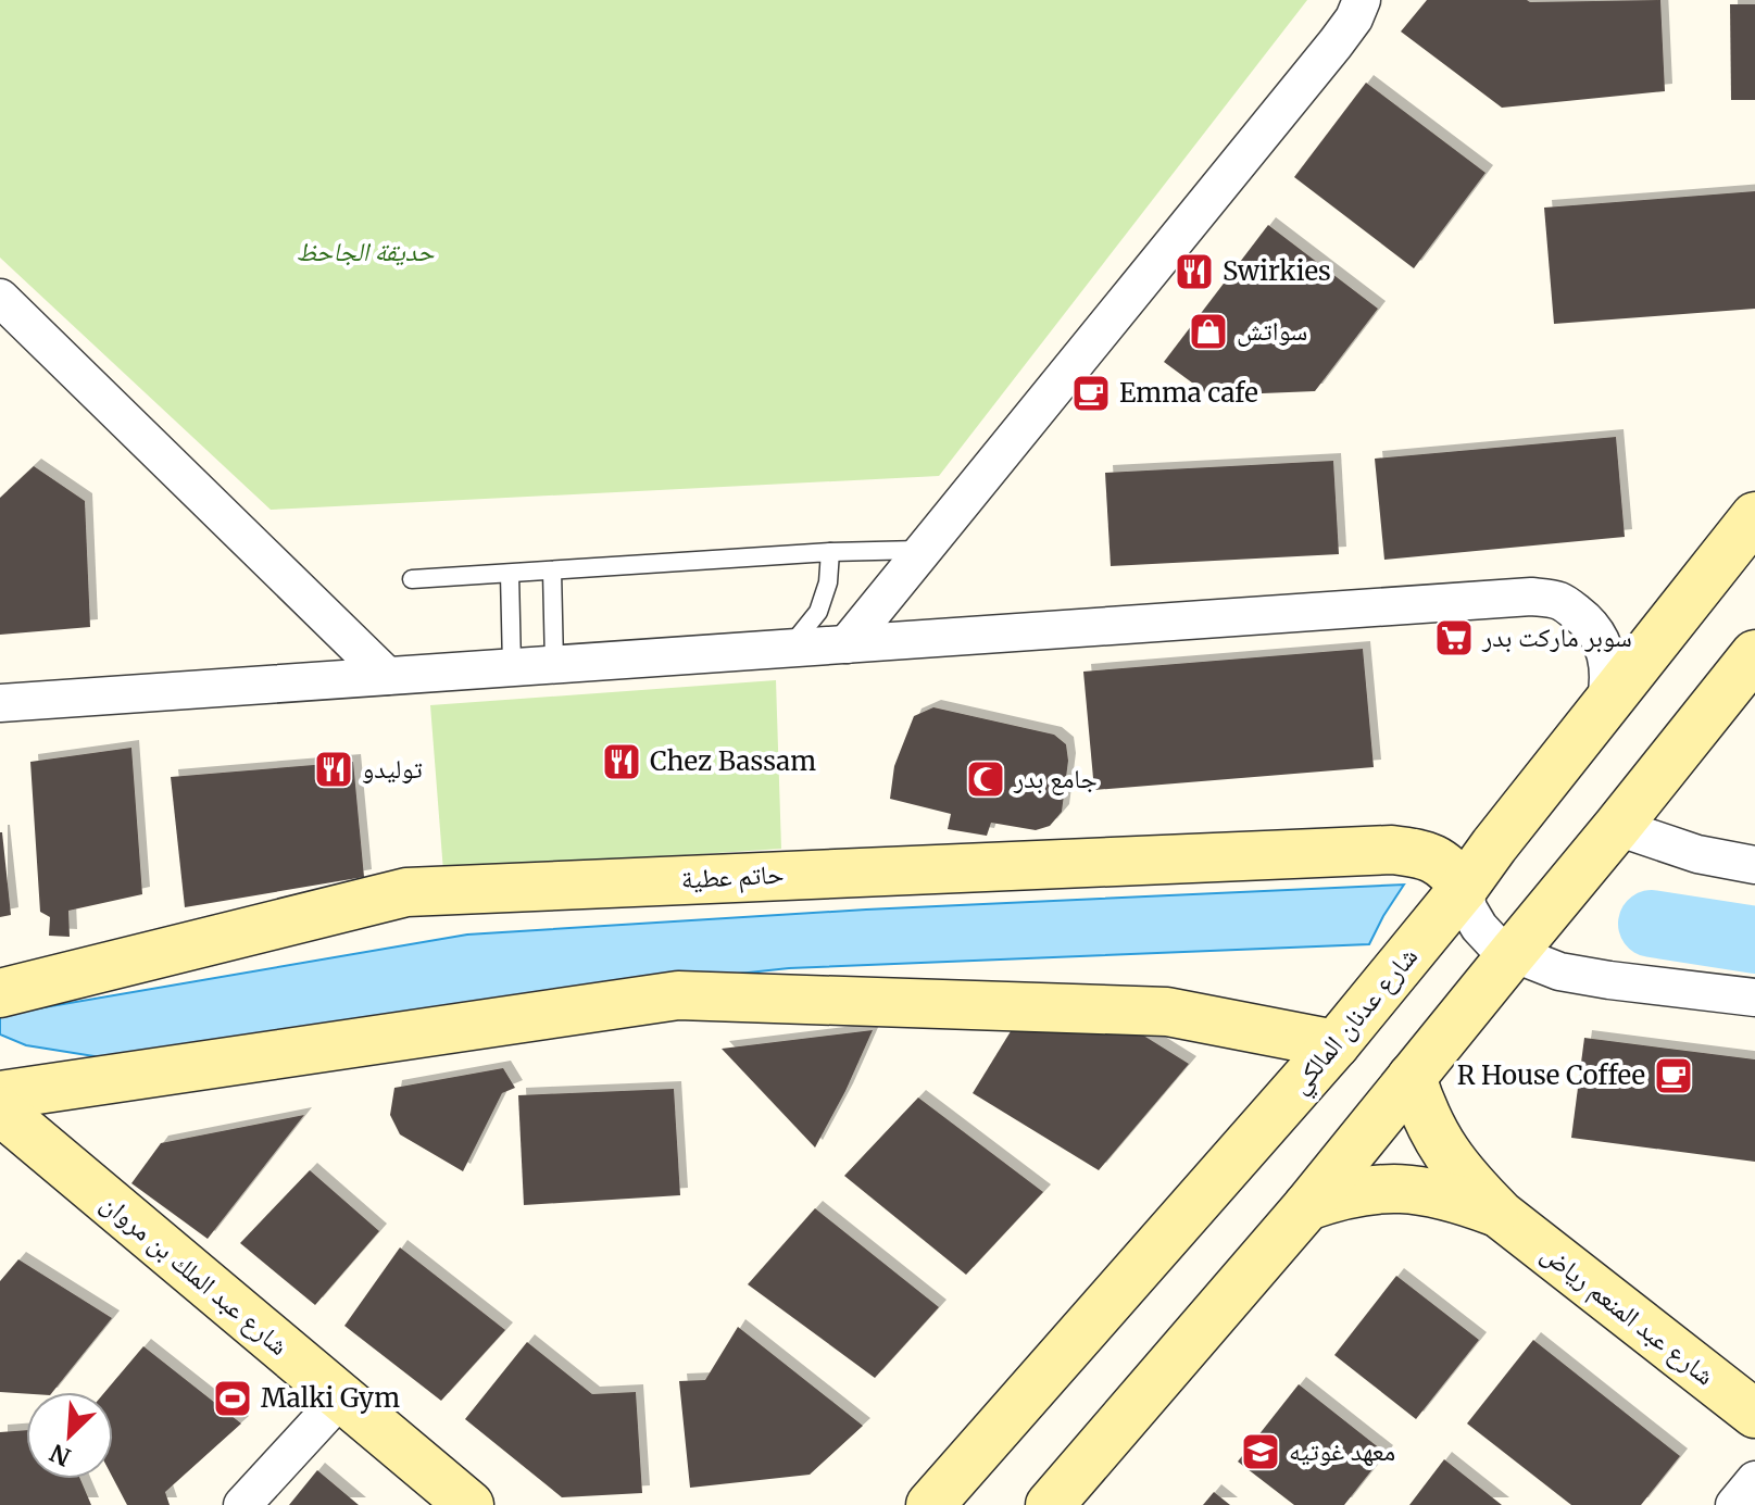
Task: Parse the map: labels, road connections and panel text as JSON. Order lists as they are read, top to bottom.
{
  "streets": {
    "street": [
      "حاتم عطية",
      "شارع عدنان المالكي",
      "شارع عبد الملك بن مروان",
      "شارع عبد المنعم رياض"
    ]
  },
  "crossings": [
    ["حاتم عطية", "شارع عدنان المالكي"]
  ],
  "parks": ["حديقة الجاحظ"],
  "places": {
    "restaurant": ["Swirkies", "Chez Bassam", "توليدو"],
    "shop": ["سواتش"],
    "cafe": ["Emma cafe", "R House Coffee"],
    "supermarket": ["سوبر ماركت بدر"],
    "mosque": ["جامع بدر"],
    "sports": ["Malki Gym"],
    "school or university": ["معهد غوتيه"]
  },
  "north": "bottom left"
}
